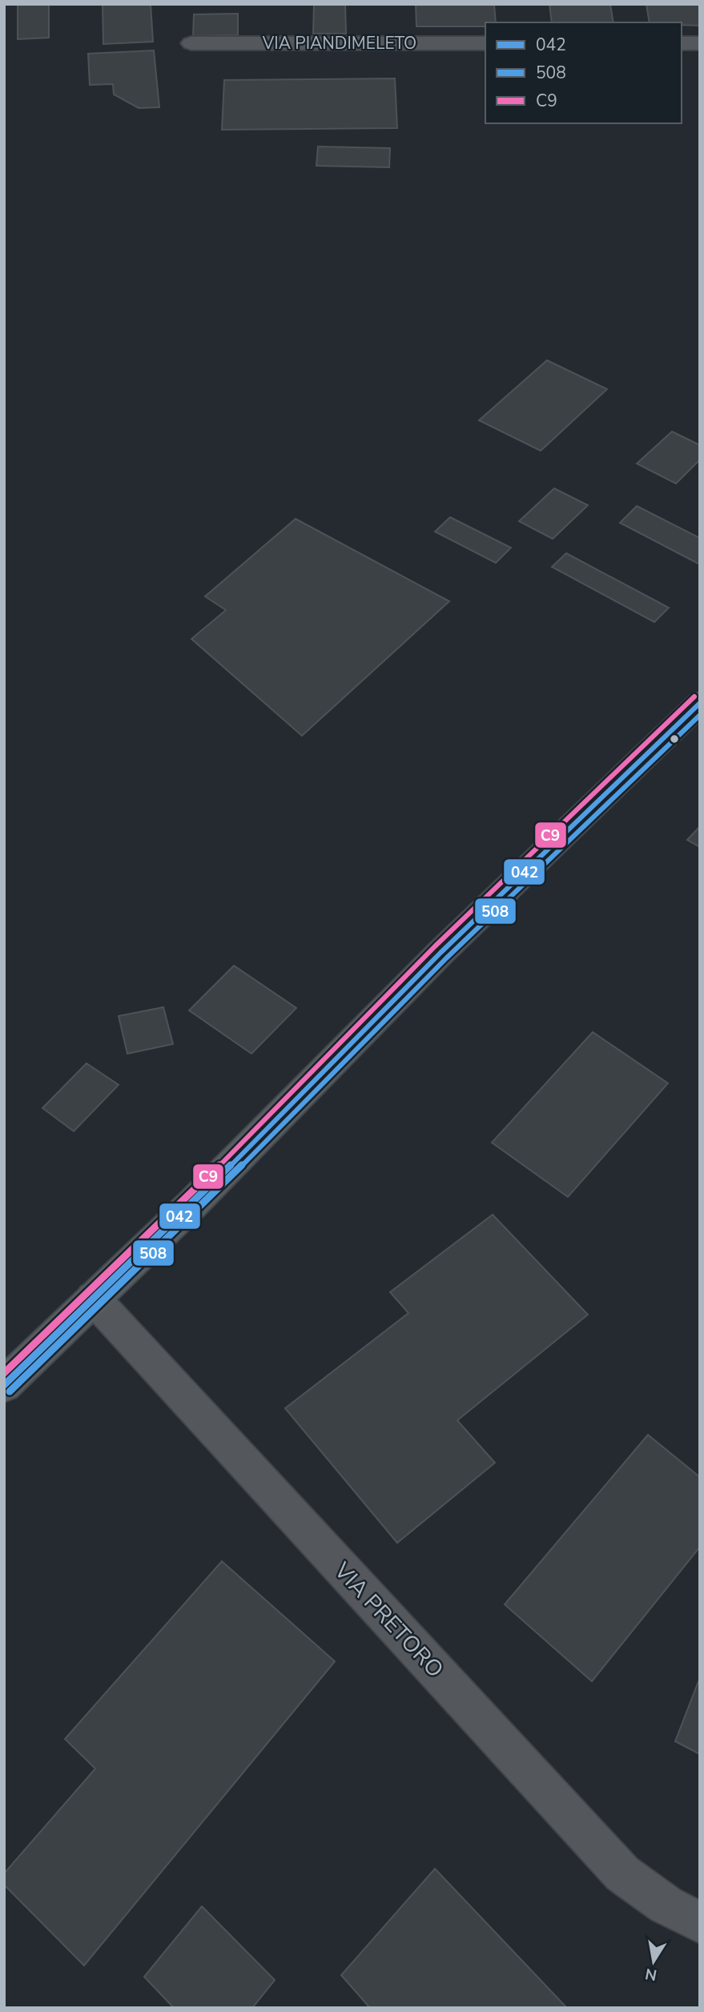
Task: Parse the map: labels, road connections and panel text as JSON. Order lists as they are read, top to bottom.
{
  "streets": {
    "street": ["VIA PIANDIMELETO", "VIA PRETORO"]
  },
  "lines": ["transit line C9", "transit line 042", "transit line 508"],
  "legend": ["042", "508", "C9"],
  "north": "bottom"
}
